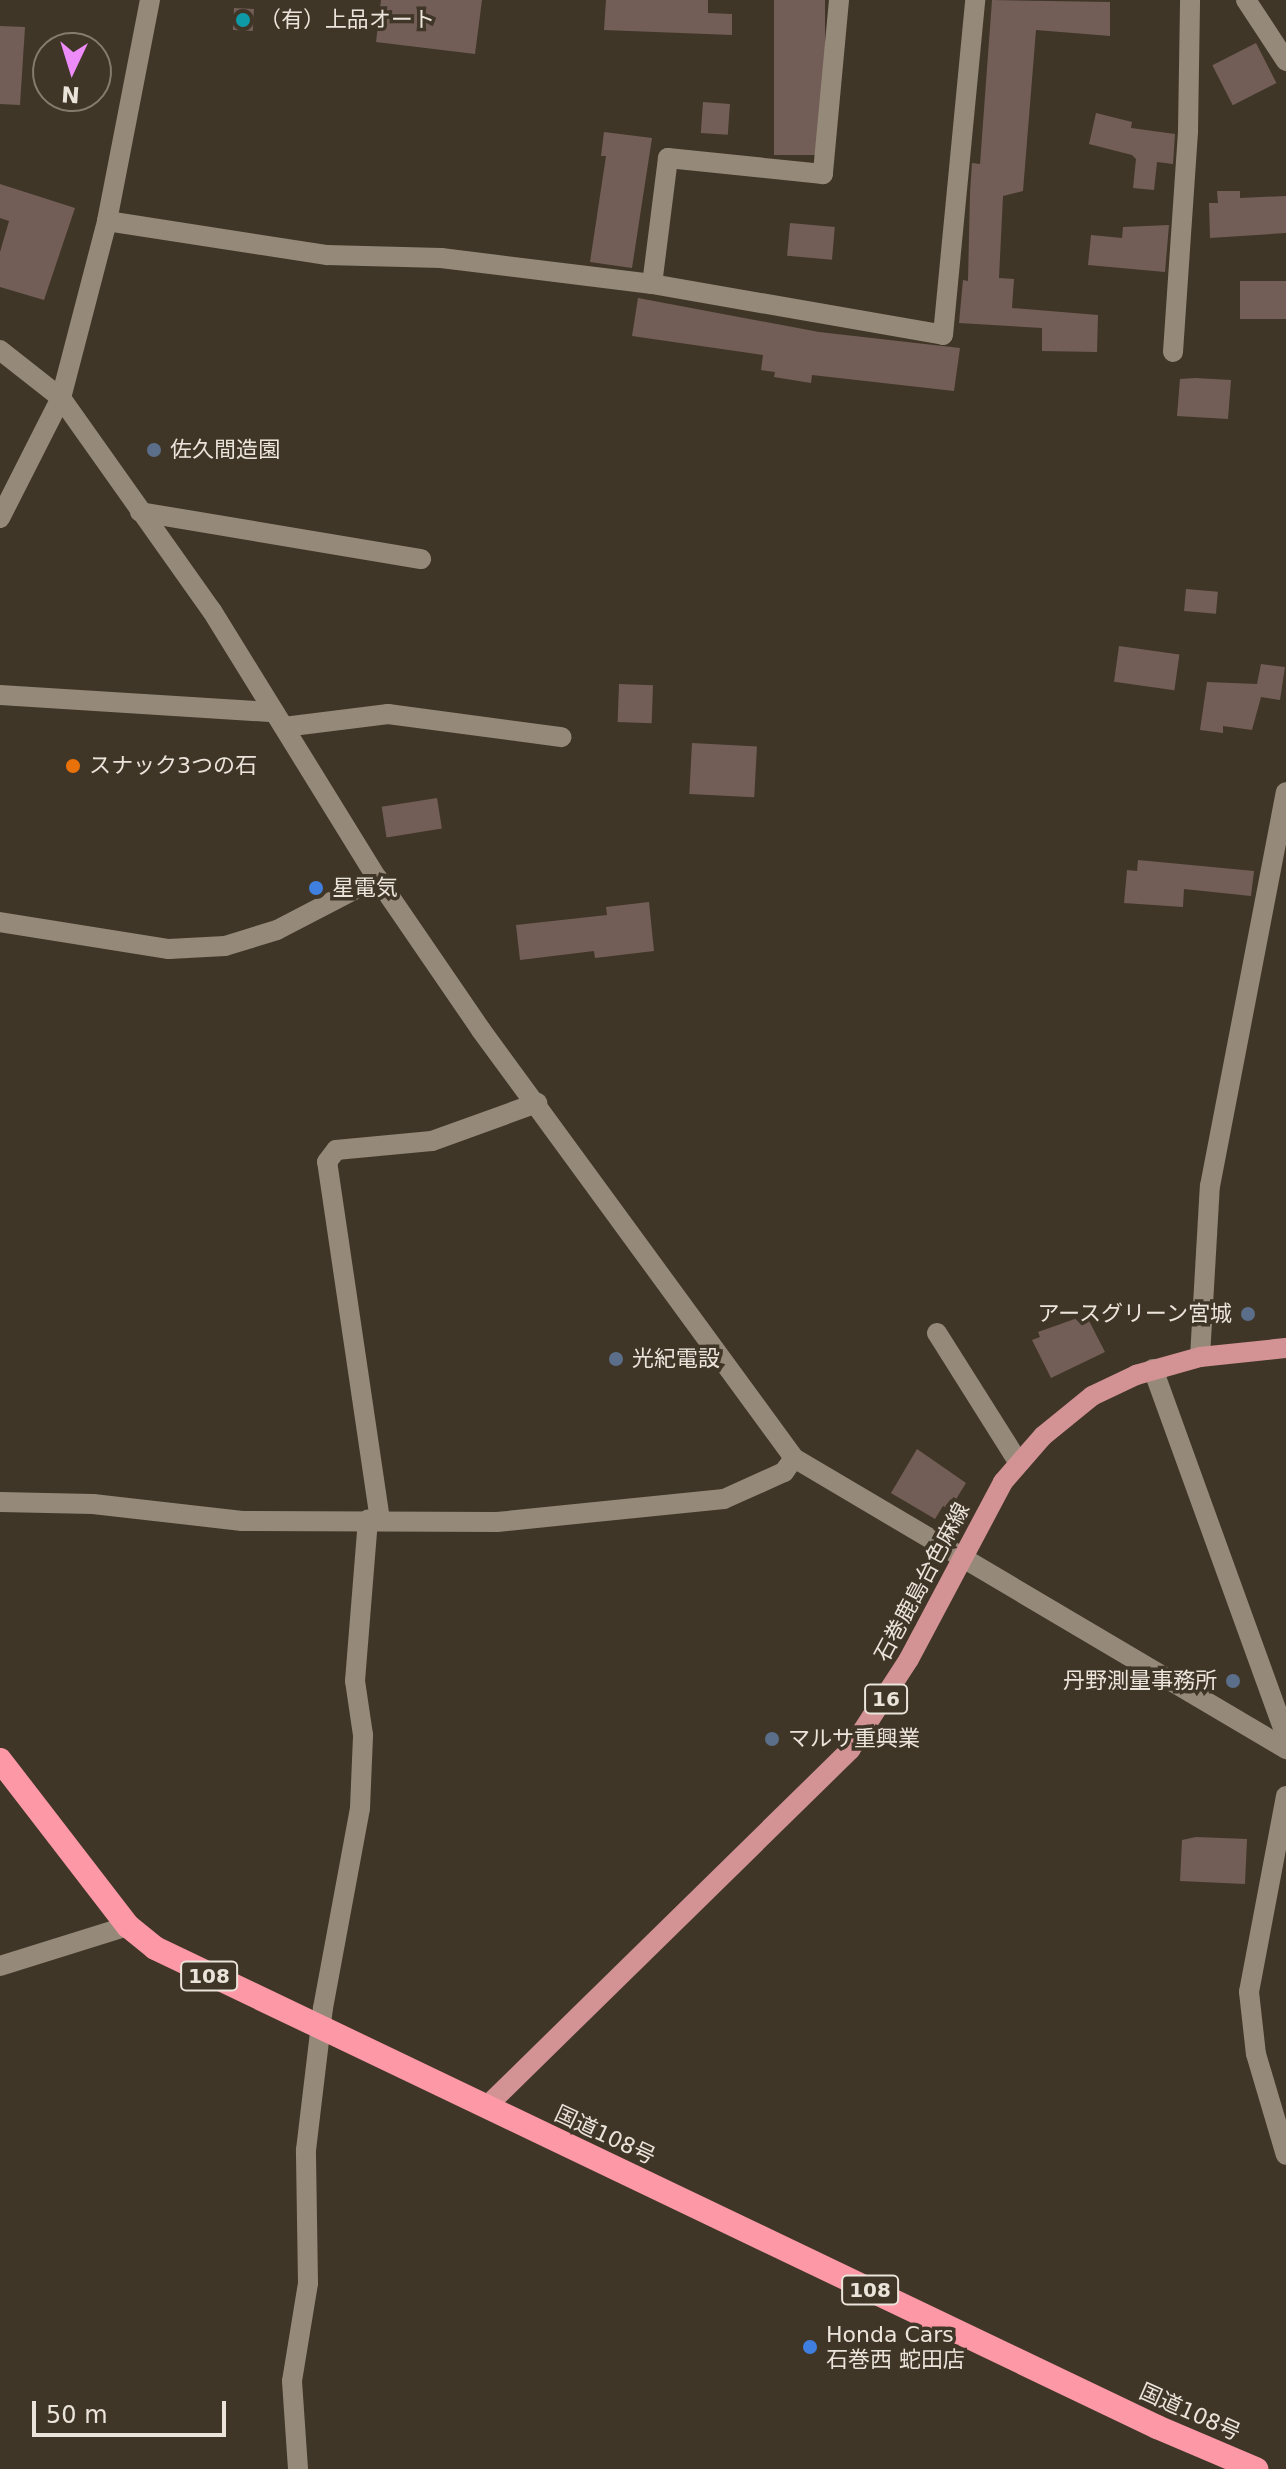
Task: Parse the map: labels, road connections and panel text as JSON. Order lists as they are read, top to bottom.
{
  "streets": {
    "highway": ["108", "国道108号"],
    "main road": ["石巻鹿島台色麻線", "16"]
  },
  "crossings": [
    ["石巻鹿島台色麻線", "国道108号"]
  ],
  "places": [
    "（有）上品オート",
    "佐久間造園",
    "スナック3つの石",
    "星電気",
    "アースグリーン宮城",
    "光紀電設",
    "丹野測量事務所",
    "マルサ重興業",
    "Honda Cars 石巻西 蛇田店"
  ],
  "scale_bar": "50 m",
  "north": "bottom"
}
